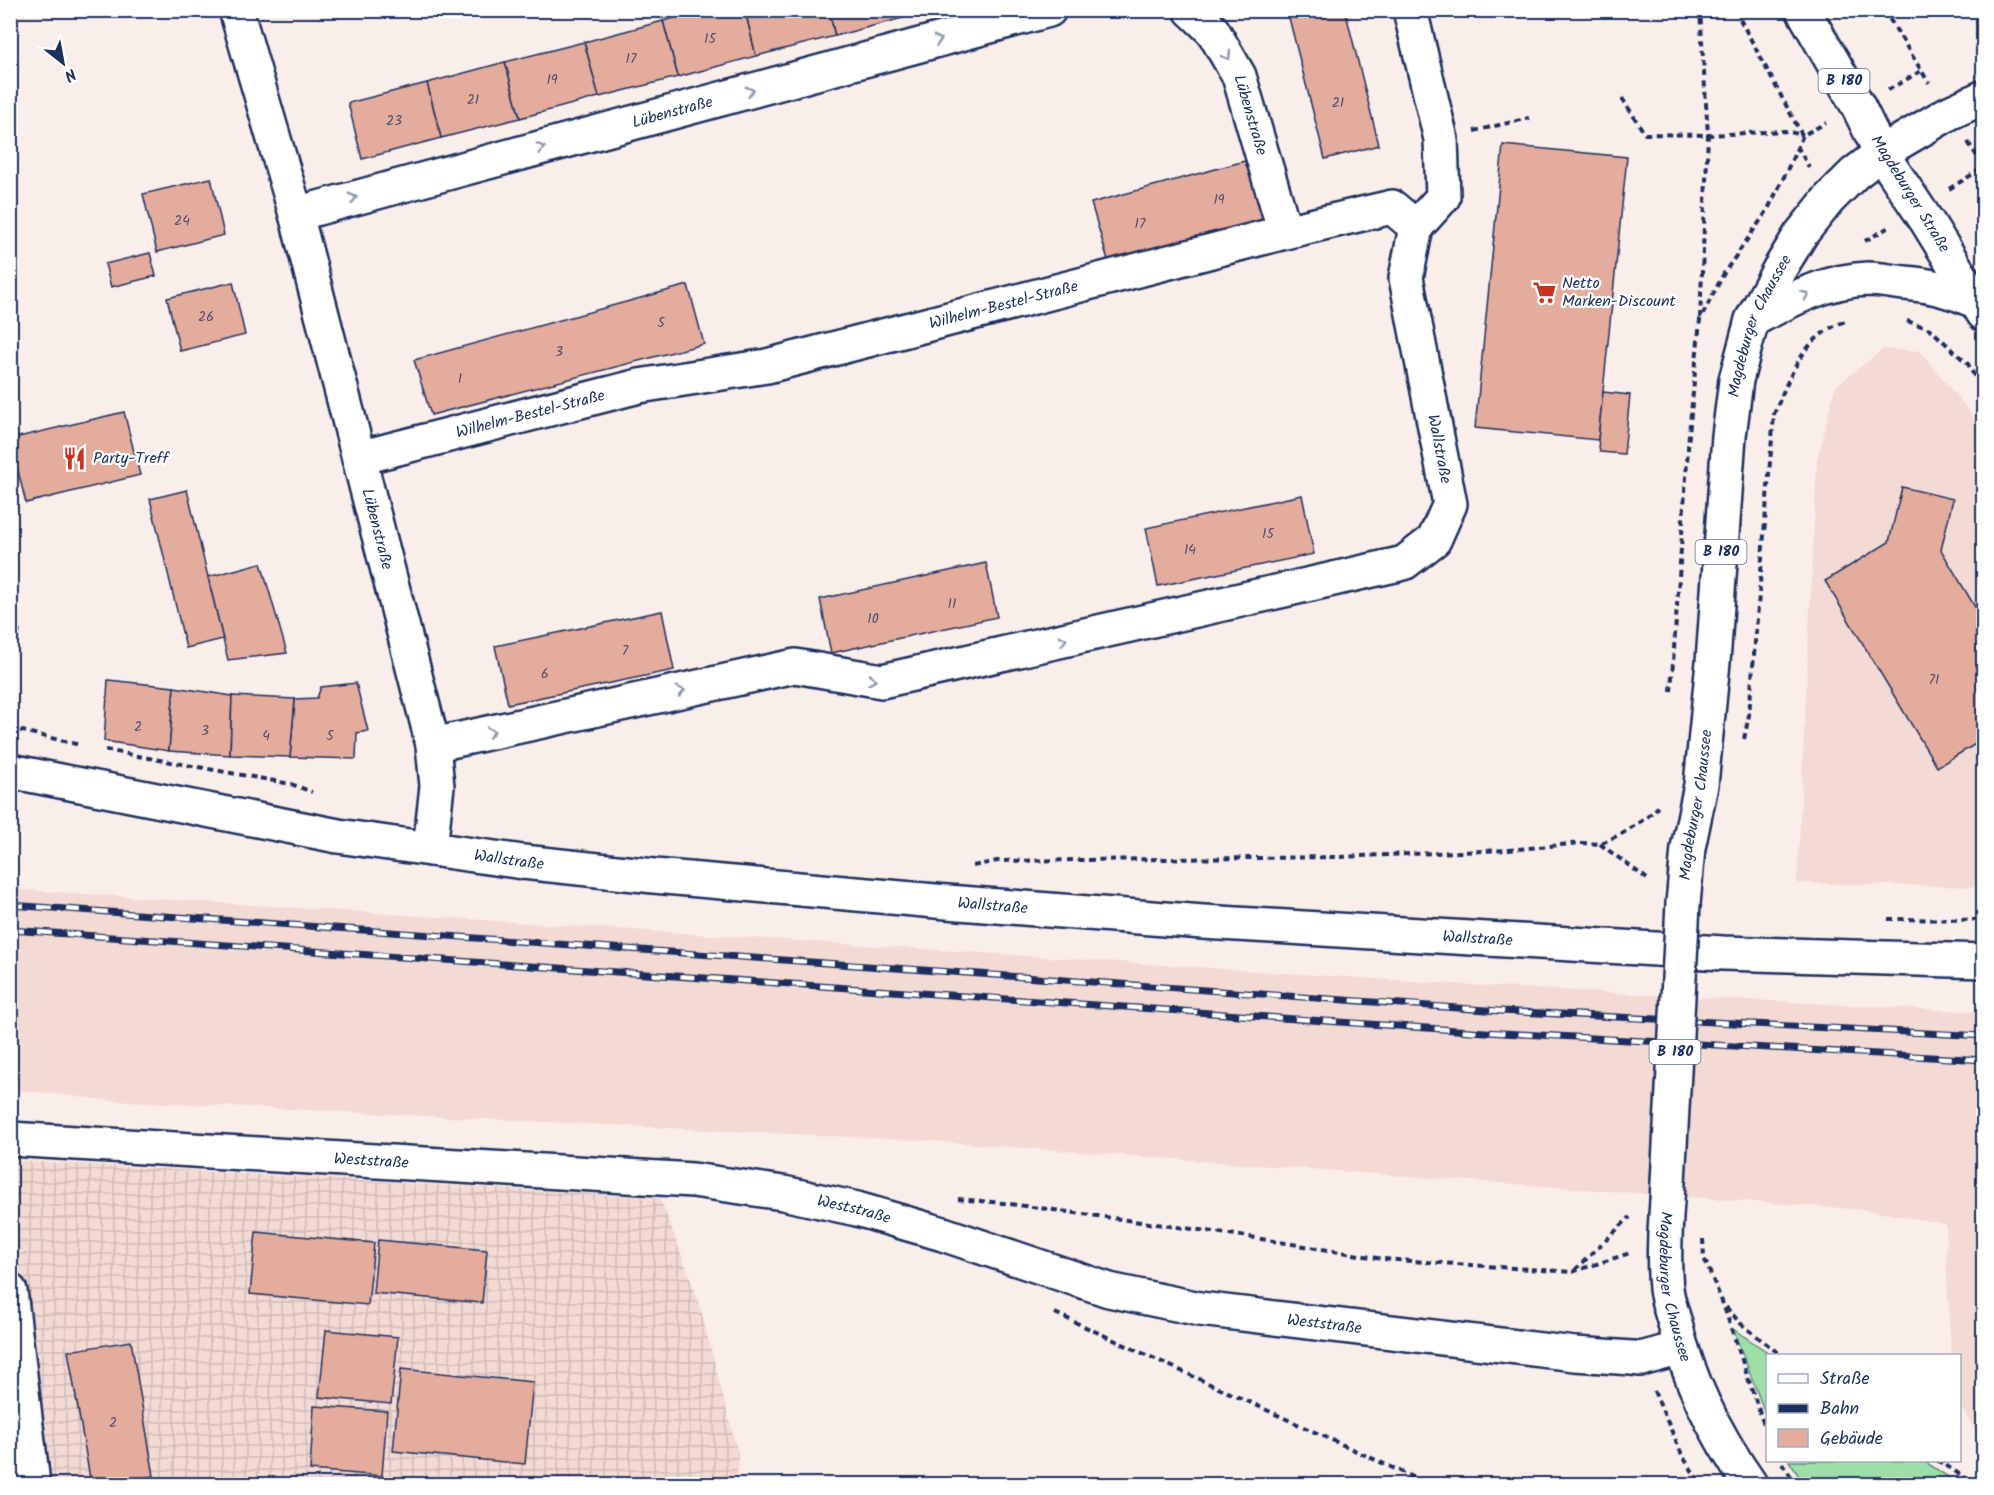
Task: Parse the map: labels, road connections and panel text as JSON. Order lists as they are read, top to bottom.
{
  "streets": {
    "street": [
      "B 180",
      "Lübenstraße",
      "Magdeburger Straße",
      "Wilhelm-Bestel-Straße",
      "Magdeburger Chaussee",
      "Wallstraße",
      "Weststraße"
    ]
  },
  "crossings": [
    ["Lübenstraße", "Wilhelm-Bestel-Straße"],
    ["Lübenstraße", "Wallstraße"],
    ["Magdeburger Straße", "Magdeburger Chaussee"],
    ["Wilhelm-Bestel-Straße", "Wallstraße"],
    ["Magdeburger Chaussee", "Weststraße"]
  ],
  "one_way": ["Lübenstraße"],
  "places": {
    "supermarket": ["Netto Marken-Discount"],
    "restaurant": ["Party-Treff"]
  },
  "house_numbers": [
    "15",
    "17",
    "19",
    "21",
    "21",
    "23",
    "19",
    "24",
    "17",
    "26",
    "5",
    "3",
    "1",
    "15",
    "14",
    "11",
    "10",
    "7",
    "6",
    "71",
    "2",
    "3",
    "4",
    "5",
    "2"
  ],
  "legend": ["Straße", "Bahn", "Gebäude"],
  "north": "bottom right"
}
